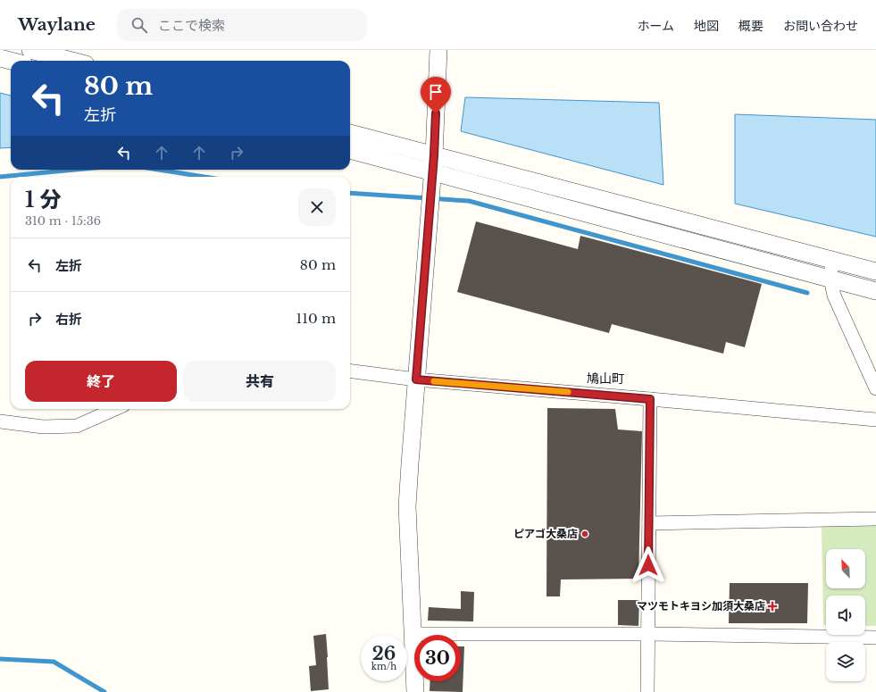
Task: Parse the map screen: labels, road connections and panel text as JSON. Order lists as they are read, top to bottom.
{
  "districts": ["鳩山町"],
  "places": {
    "other": ["ピアゴ大桑店"],
    "health": ["マツモトキヨシ加須大桑店"]
  },
  "north": "top left",
  "page": {
    "header": "Waylane",
    "search": "ここで検索",
    "nav": [
      "ホーム",
      "地図",
      "概要",
      "お問い合わせ"
    ],
    "turn": ["80 m", "左折"],
    "heading": ["1 分", "310 m · 15:36"],
    "list": [
      {
        "name": "左折",
        "value": "80 m"
      },
      {
        "name": "右折",
        "value": "110 m"
      }
    ],
    "buttons": ["終了", "共有"],
    "speed": "26 km/h",
    "limit": "30"
  }
}
